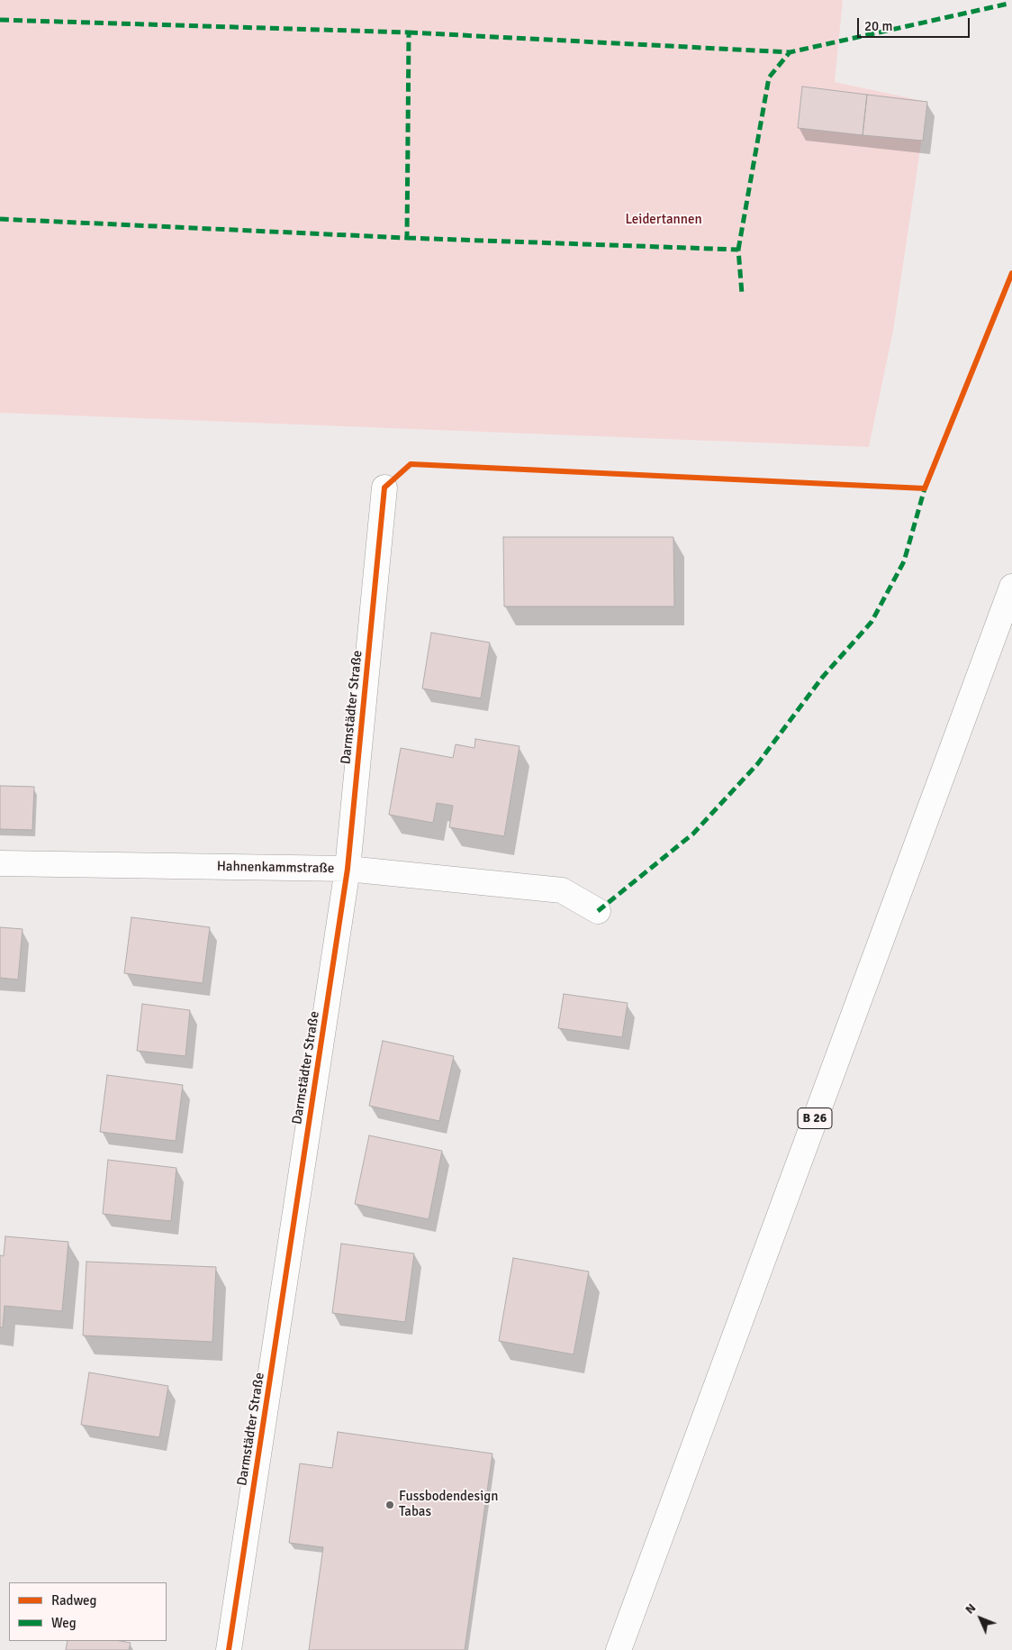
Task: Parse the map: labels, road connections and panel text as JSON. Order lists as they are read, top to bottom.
{
  "streets": {
    "street": ["Darmstädter Straße", "Hahnenkammstraße", "B 26"]
  },
  "crossings": [
    ["Darmstädter Straße", "Hahnenkammstraße"]
  ],
  "parks": ["Leidertannen"],
  "places": ["Fussbodendesign Tabas"],
  "legend": ["Radweg", "Weg"],
  "scale_bar": "20 m",
  "north": "top left"
}
